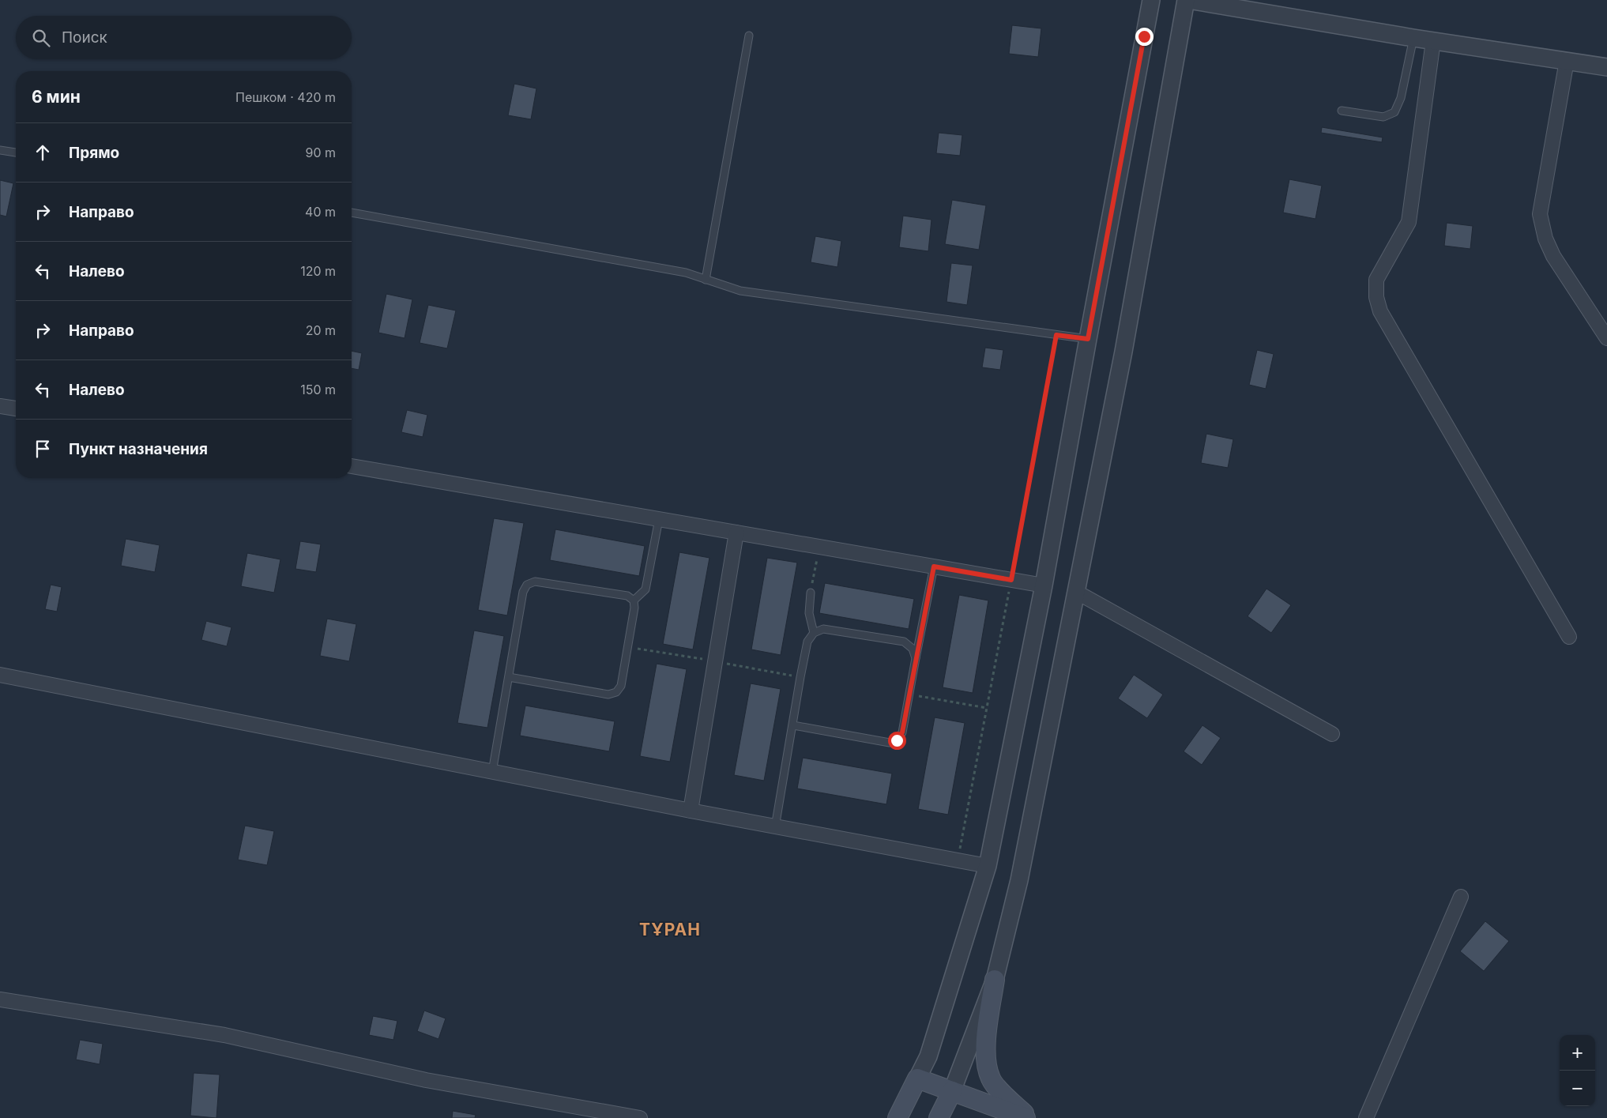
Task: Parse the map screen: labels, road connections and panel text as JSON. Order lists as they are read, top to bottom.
{
  "districts": ["ТҰРАН"],
  "page": {
    "search": "Поиск",
    "heading": ["6 мин", "Пешком · 420 m"],
    "list": [
      ["Прямо", "90 m"],
      ["Направо", "40 m"],
      ["Налево", "120 m"],
      ["Направо", "20 m"],
      ["Налево", "150 m"],
      "Пункт назначения"
    ],
    "map_buttons": ["+", "−"]
  }
}
